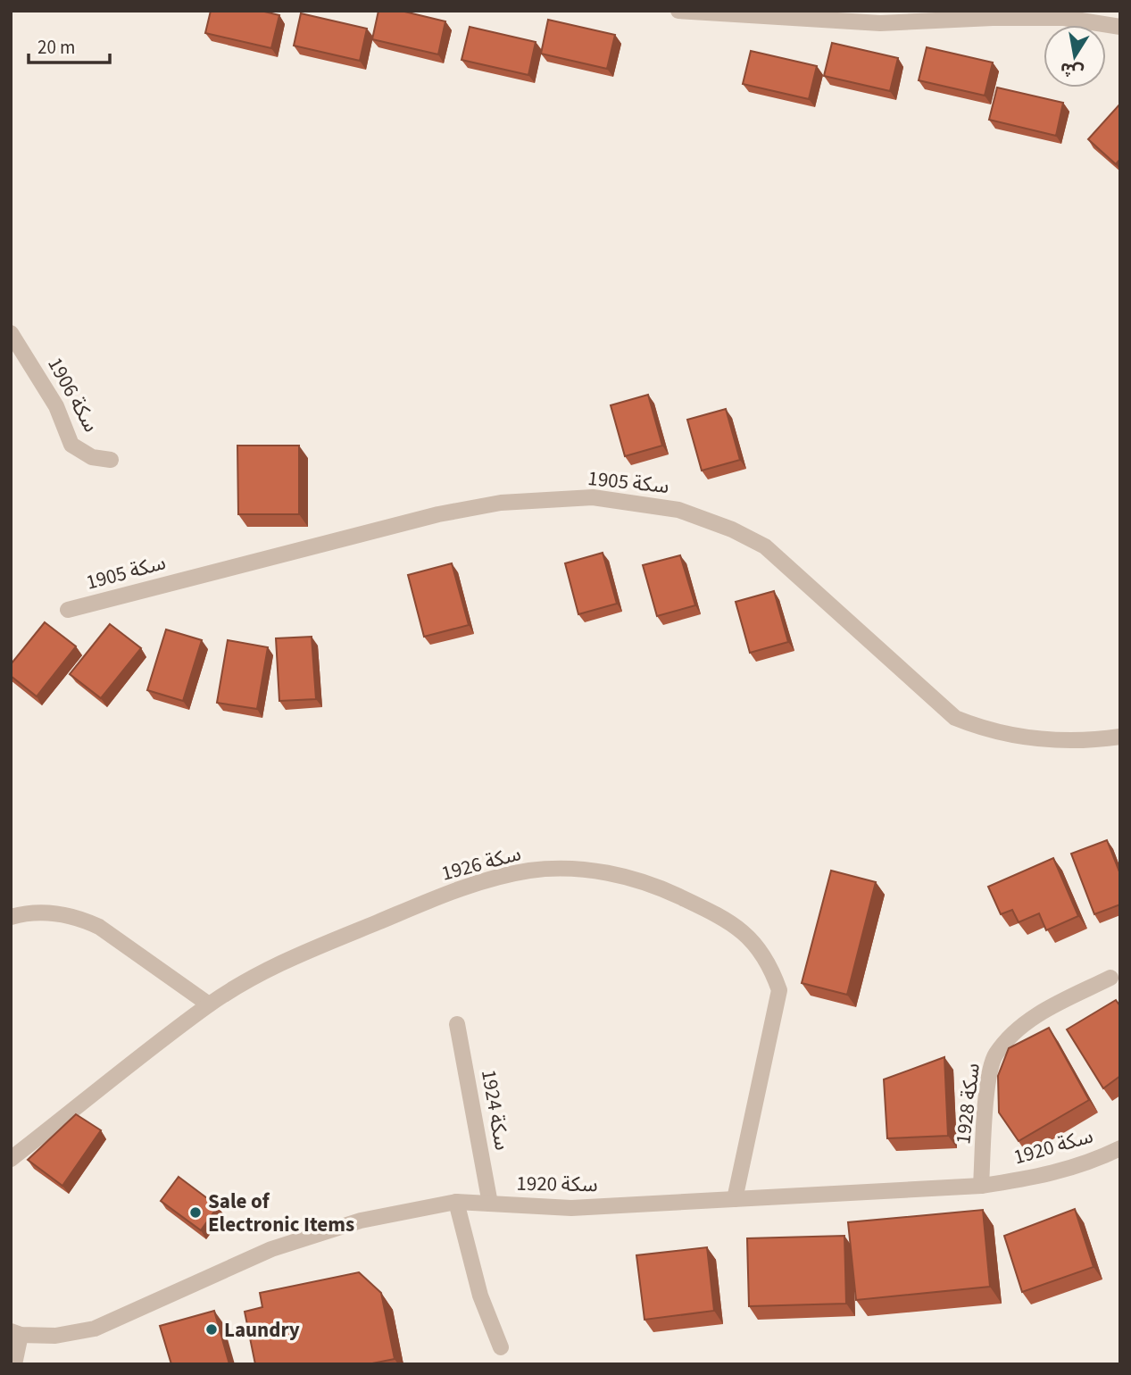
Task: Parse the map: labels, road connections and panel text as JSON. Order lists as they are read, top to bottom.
{
  "streets": {
    "street": [
      "سكة 1906",
      "سكة 1905",
      "سكة 1926",
      "سكة 1928",
      "سكة 1924",
      "سكة 1920"
    ]
  },
  "crossings": [
    ["سكة 1926", "سكة 1920"],
    ["سكة 1928", "سكة 1920"],
    ["سكة 1924", "سكة 1920"]
  ],
  "places": ["Sale of Electronic Items", "Laundry"],
  "scale_bar": "20 m",
  "north": "bottom"
}
